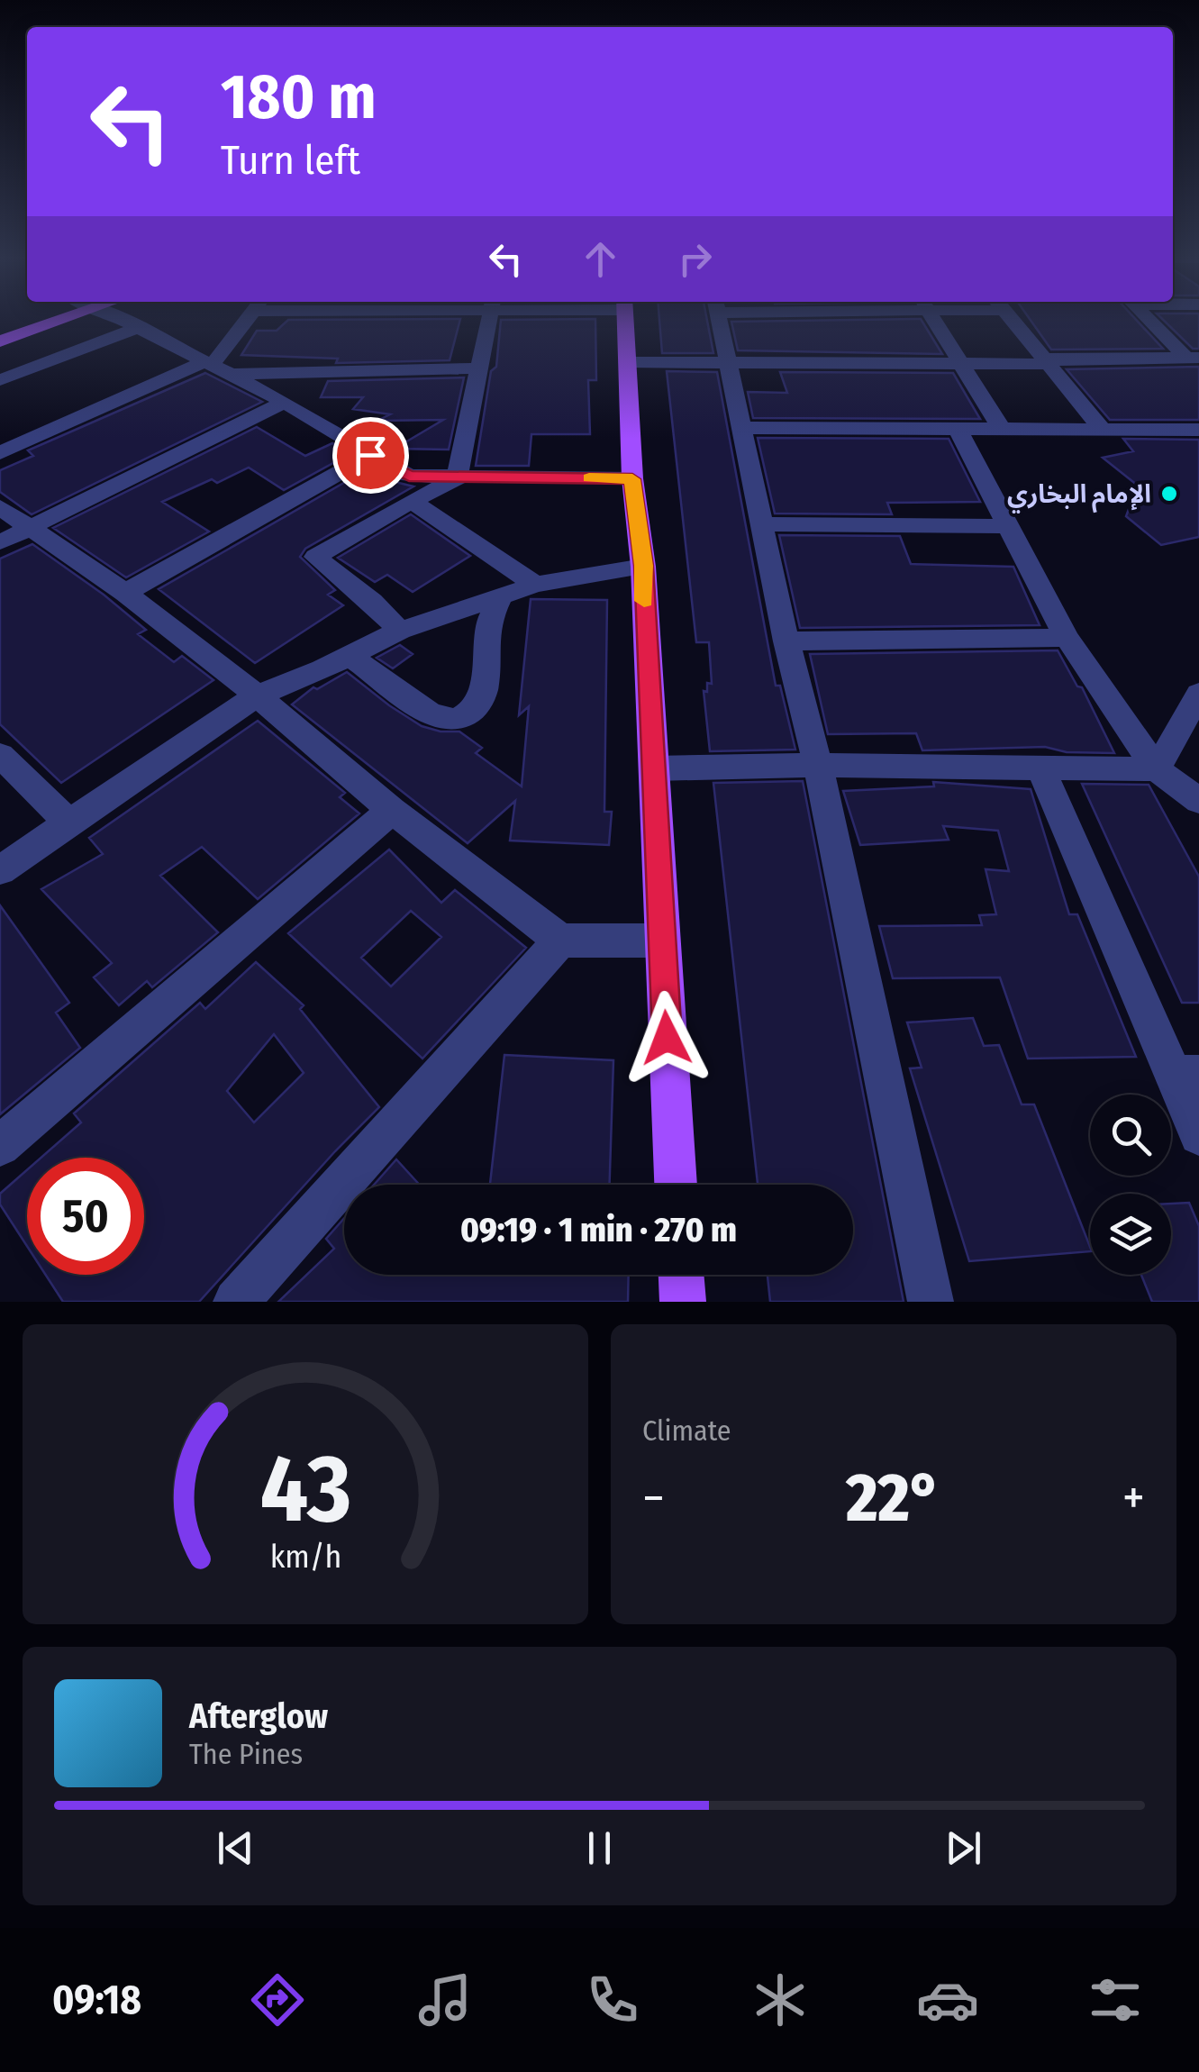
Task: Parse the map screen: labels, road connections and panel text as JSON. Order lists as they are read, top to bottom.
{
  "places": ["الإمام البخاري"],
  "page": {
    "turn": ["180 m", "Turn left"],
    "limit": "50",
    "trip": "09:19 · 1 min · 270 m",
    "tile": "Climate",
    "heat": ["−", "22°", "+"],
    "song": ["Afterglow", "The Pines"],
    "tabs": "09:18",
    "gauge": ["43", "km/h"]
  }
}
